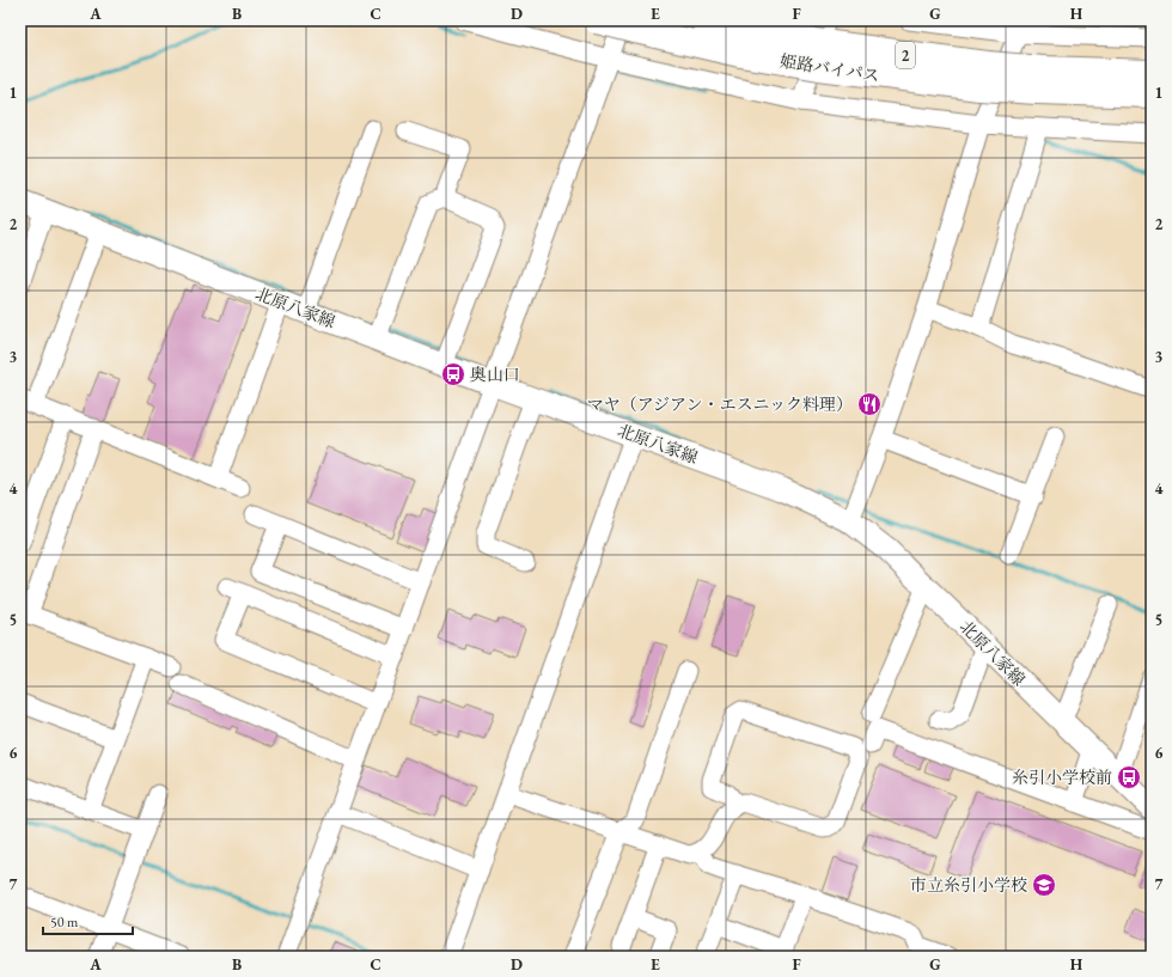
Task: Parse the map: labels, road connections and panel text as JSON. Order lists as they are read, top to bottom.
{
  "streets": {
    "highway": ["2", "姫路バイパス"],
    "main road": ["北原八家線"]
  },
  "places": {
    "bus stop": ["奥山口", "糸引小学校前"],
    "restaurant": ["マヤ（アジアン・エスニック料理）"],
    "school or university": ["市立糸引小学校"]
  },
  "scale_bar": "50 m",
  "grid": {
    "columns": [
      "A",
      "B",
      "C",
      "D",
      "E",
      "F",
      "G",
      "H"
    ],
    "rows": [
      "1",
      "2",
      "3",
      "4",
      "5",
      "6",
      "7"
    ]
  }
}
